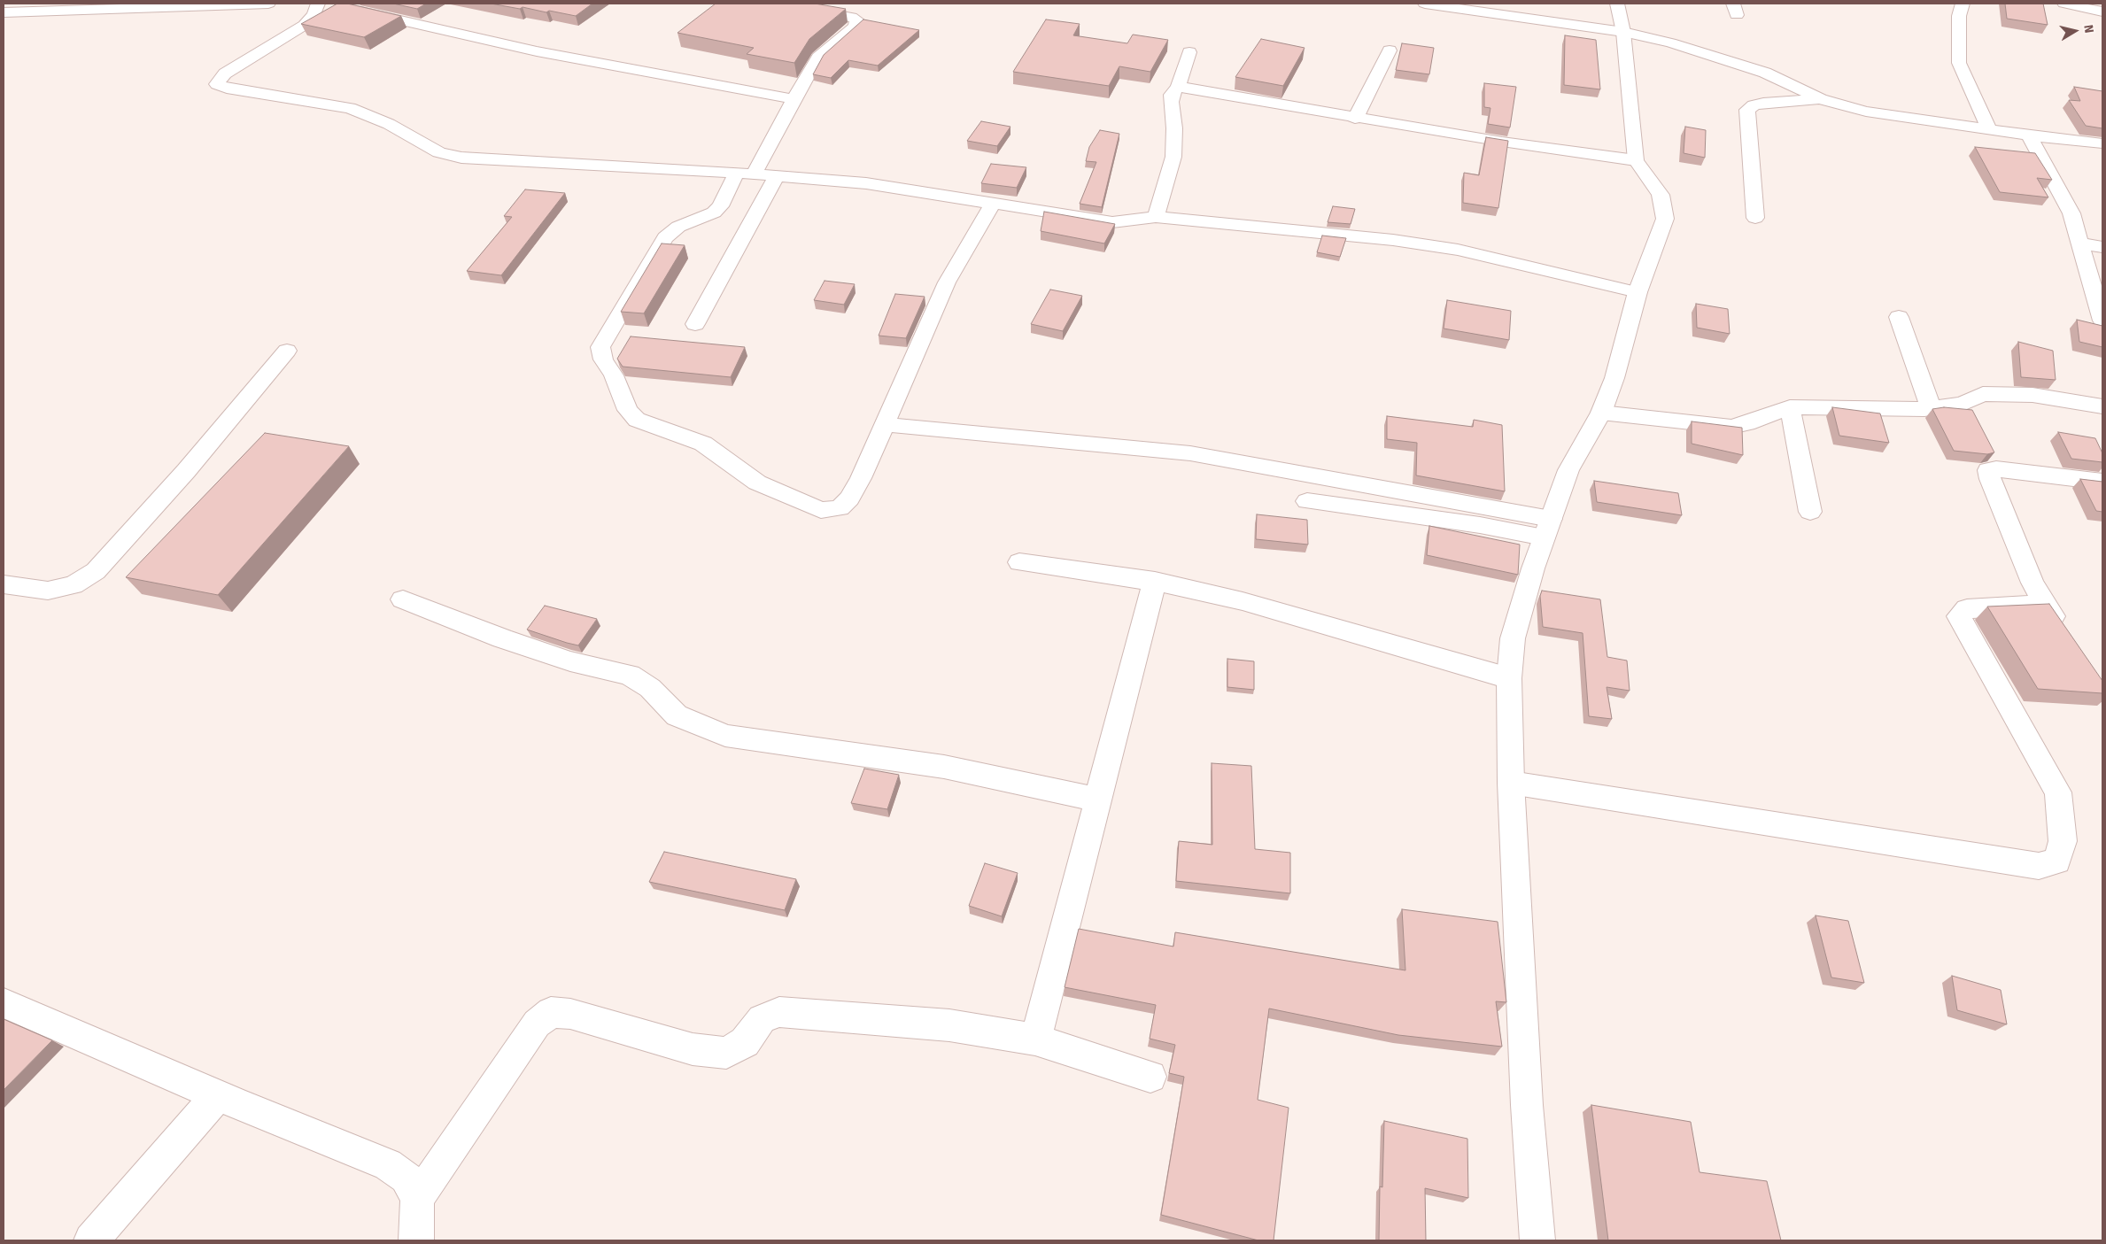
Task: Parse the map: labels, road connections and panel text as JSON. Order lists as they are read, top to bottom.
{
  "north": "right"
}
